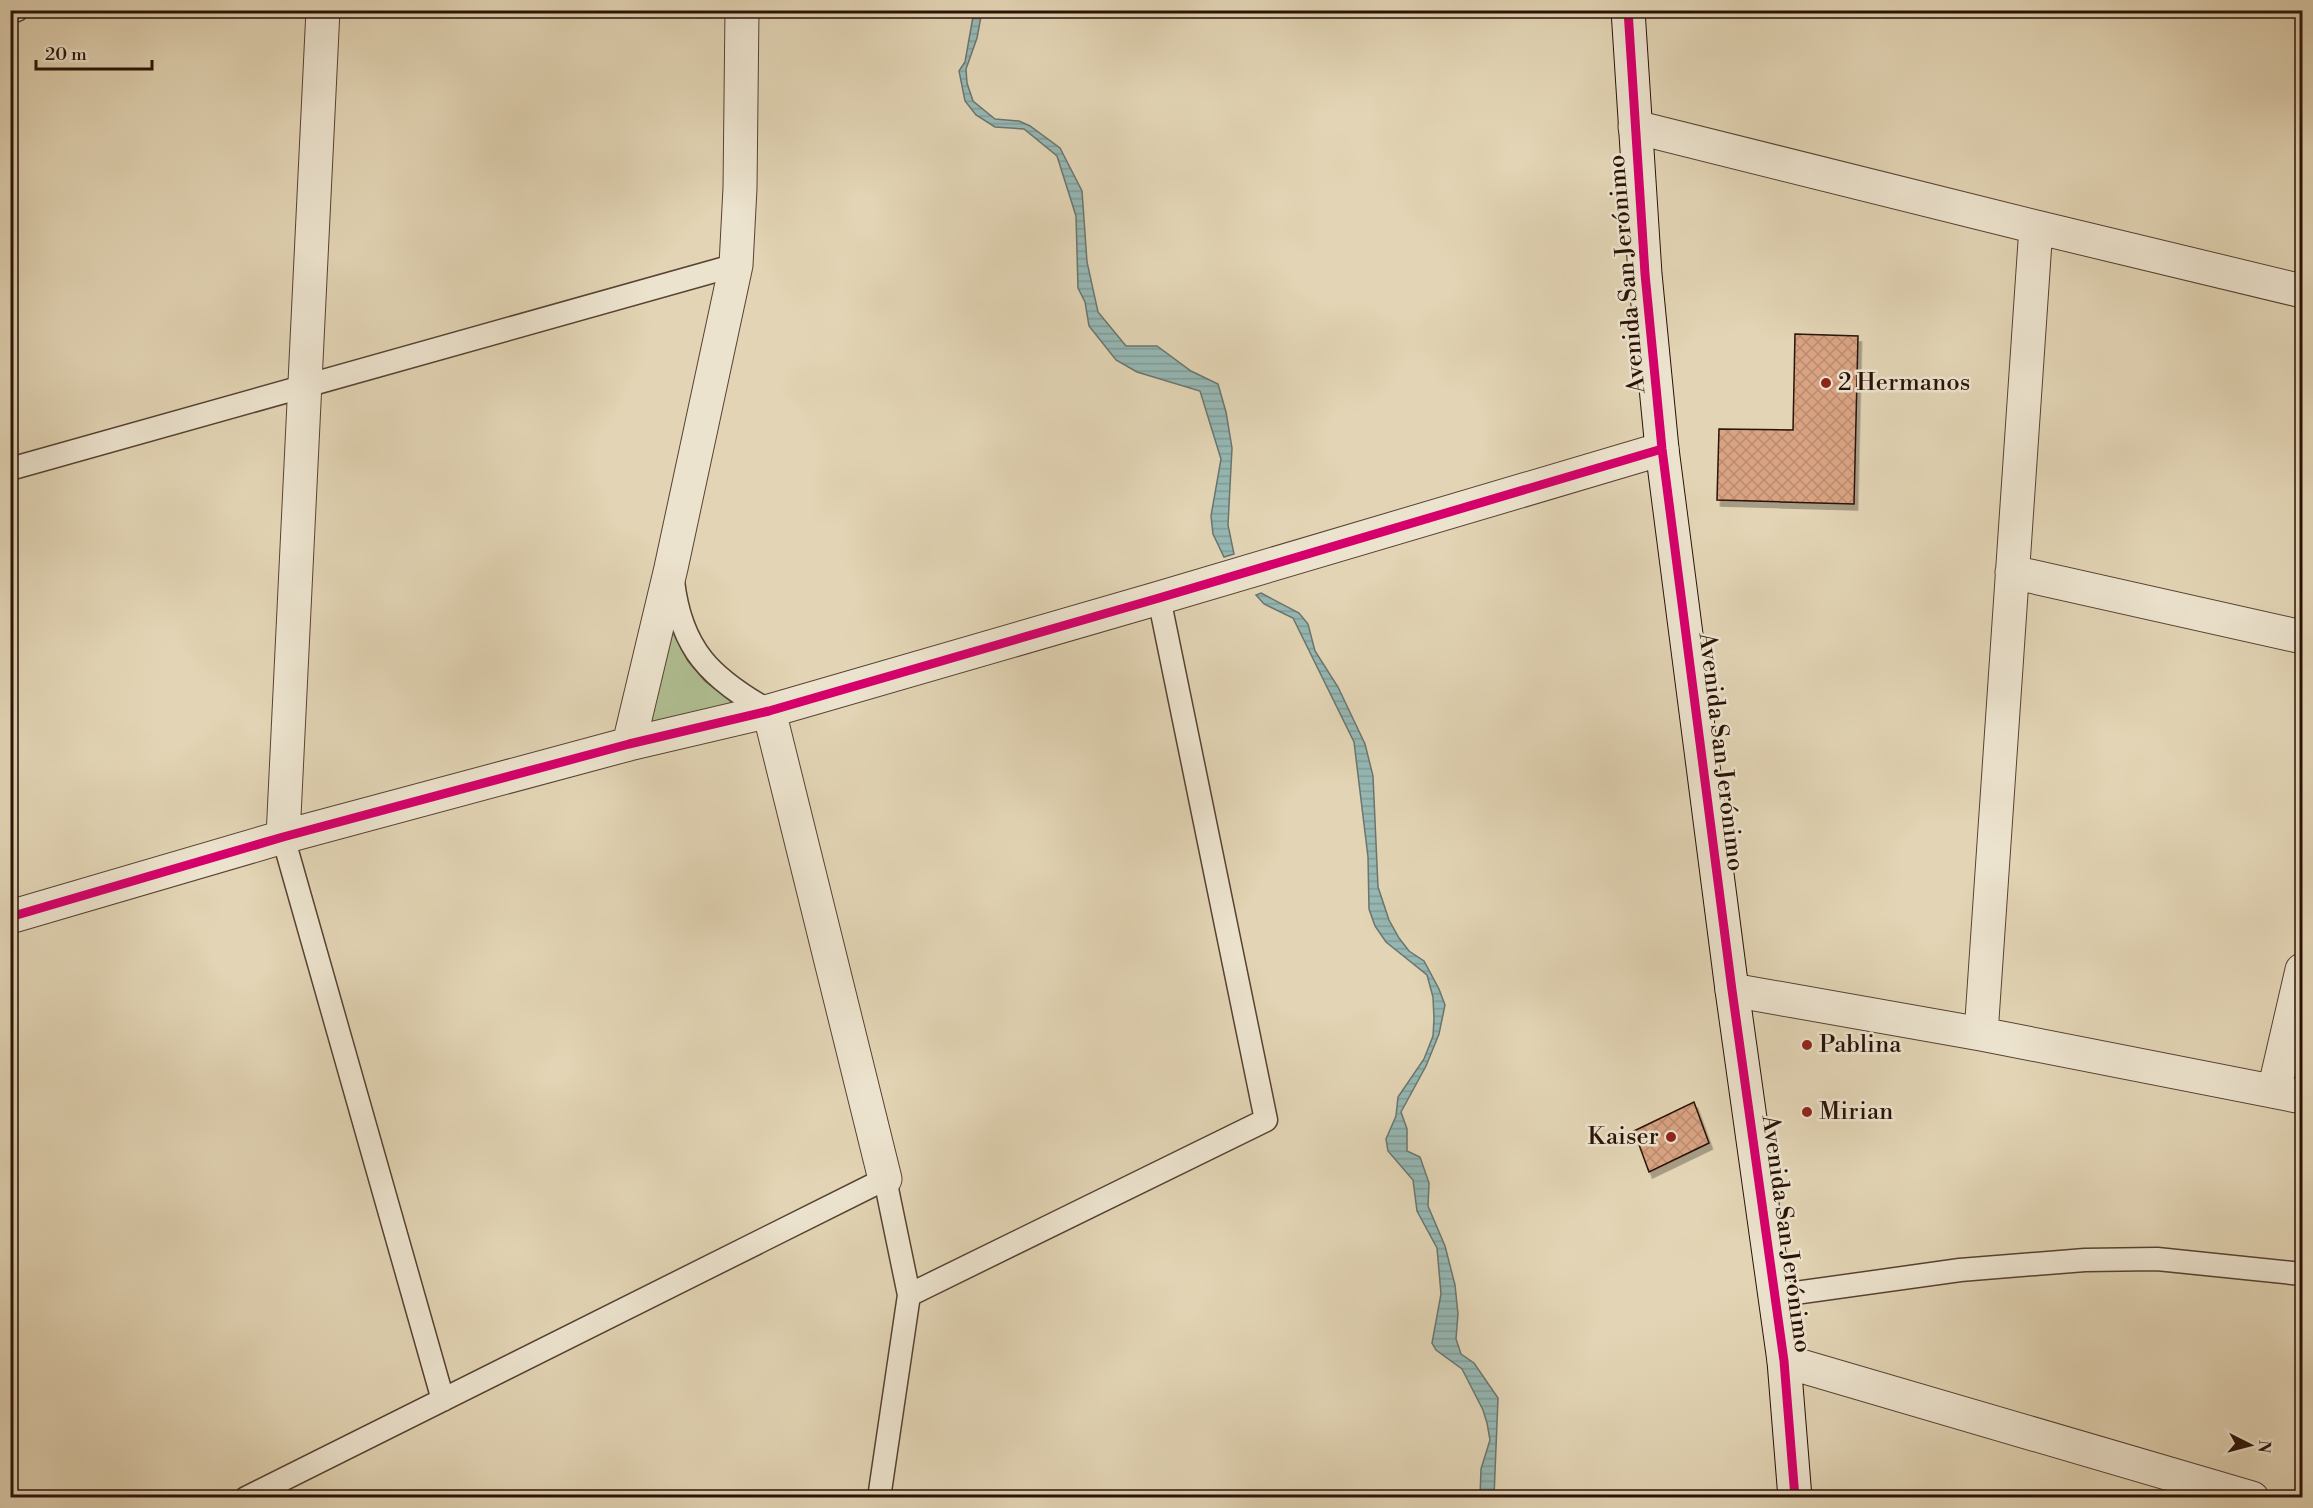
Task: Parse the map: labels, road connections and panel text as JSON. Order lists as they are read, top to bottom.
{
  "streets": {
    "street": ["Avenida San Jerónimo"]
  },
  "places": [
    "2 Hermanos",
    "Pablina",
    "Mirian",
    "Kaiser"
  ],
  "scale_bar": "20 m",
  "north": "right"
}
